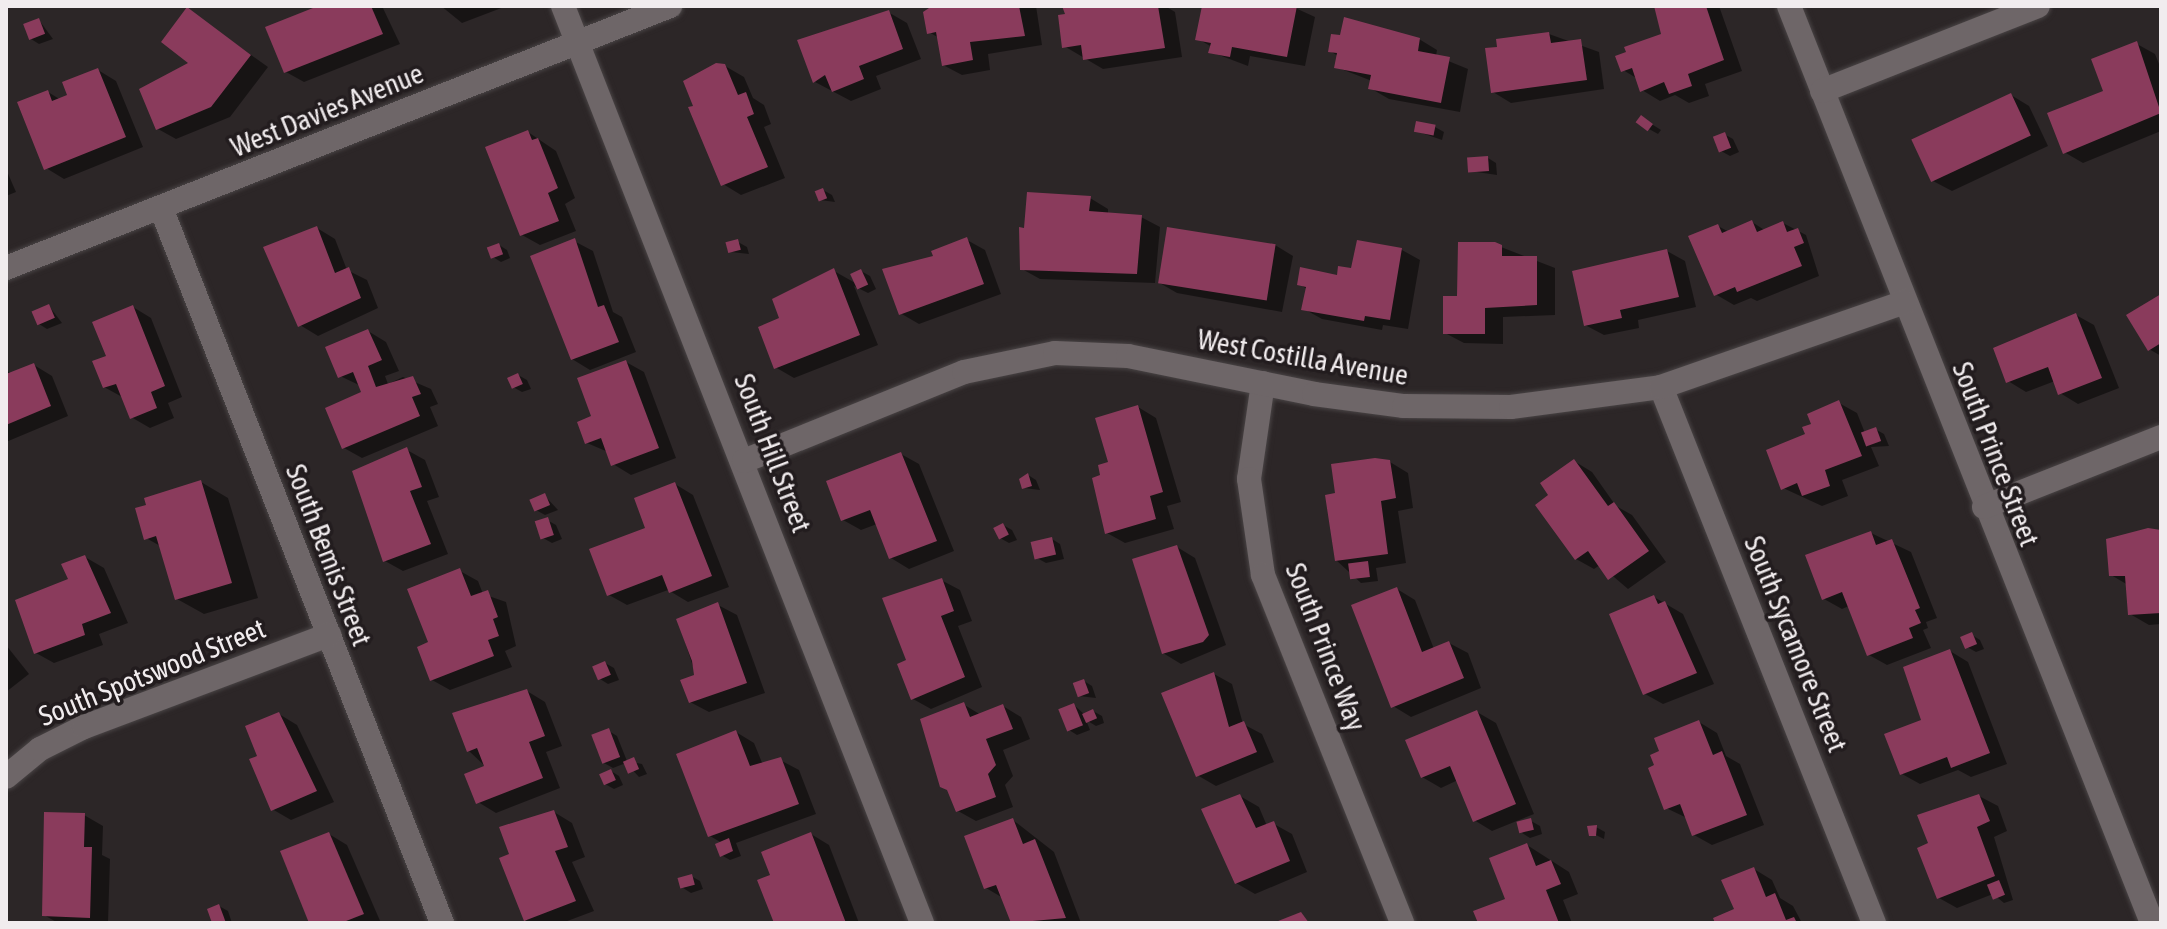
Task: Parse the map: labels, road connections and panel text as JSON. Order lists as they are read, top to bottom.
{
  "streets": {
    "street": [
      "West Davies Avenue",
      "West Costilla Avenue",
      "South Hill Street",
      "South Prince Street",
      "South Bemis Street",
      "South Sycamore Street",
      "South Prince Way",
      "South Spotswood Street"
    ]
  },
  "crossings": [
    ["West Davies Avenue", "South Hill Street"],
    ["West Davies Avenue", "South Bemis Street"],
    ["West Costilla Avenue", "South Hill Street"],
    ["West Costilla Avenue", "South Prince Street"],
    ["West Costilla Avenue", "South Sycamore Street"],
    ["West Costilla Avenue", "South Prince Way"],
    ["South Bemis Street", "South Spotswood Street"]
  ]
}
